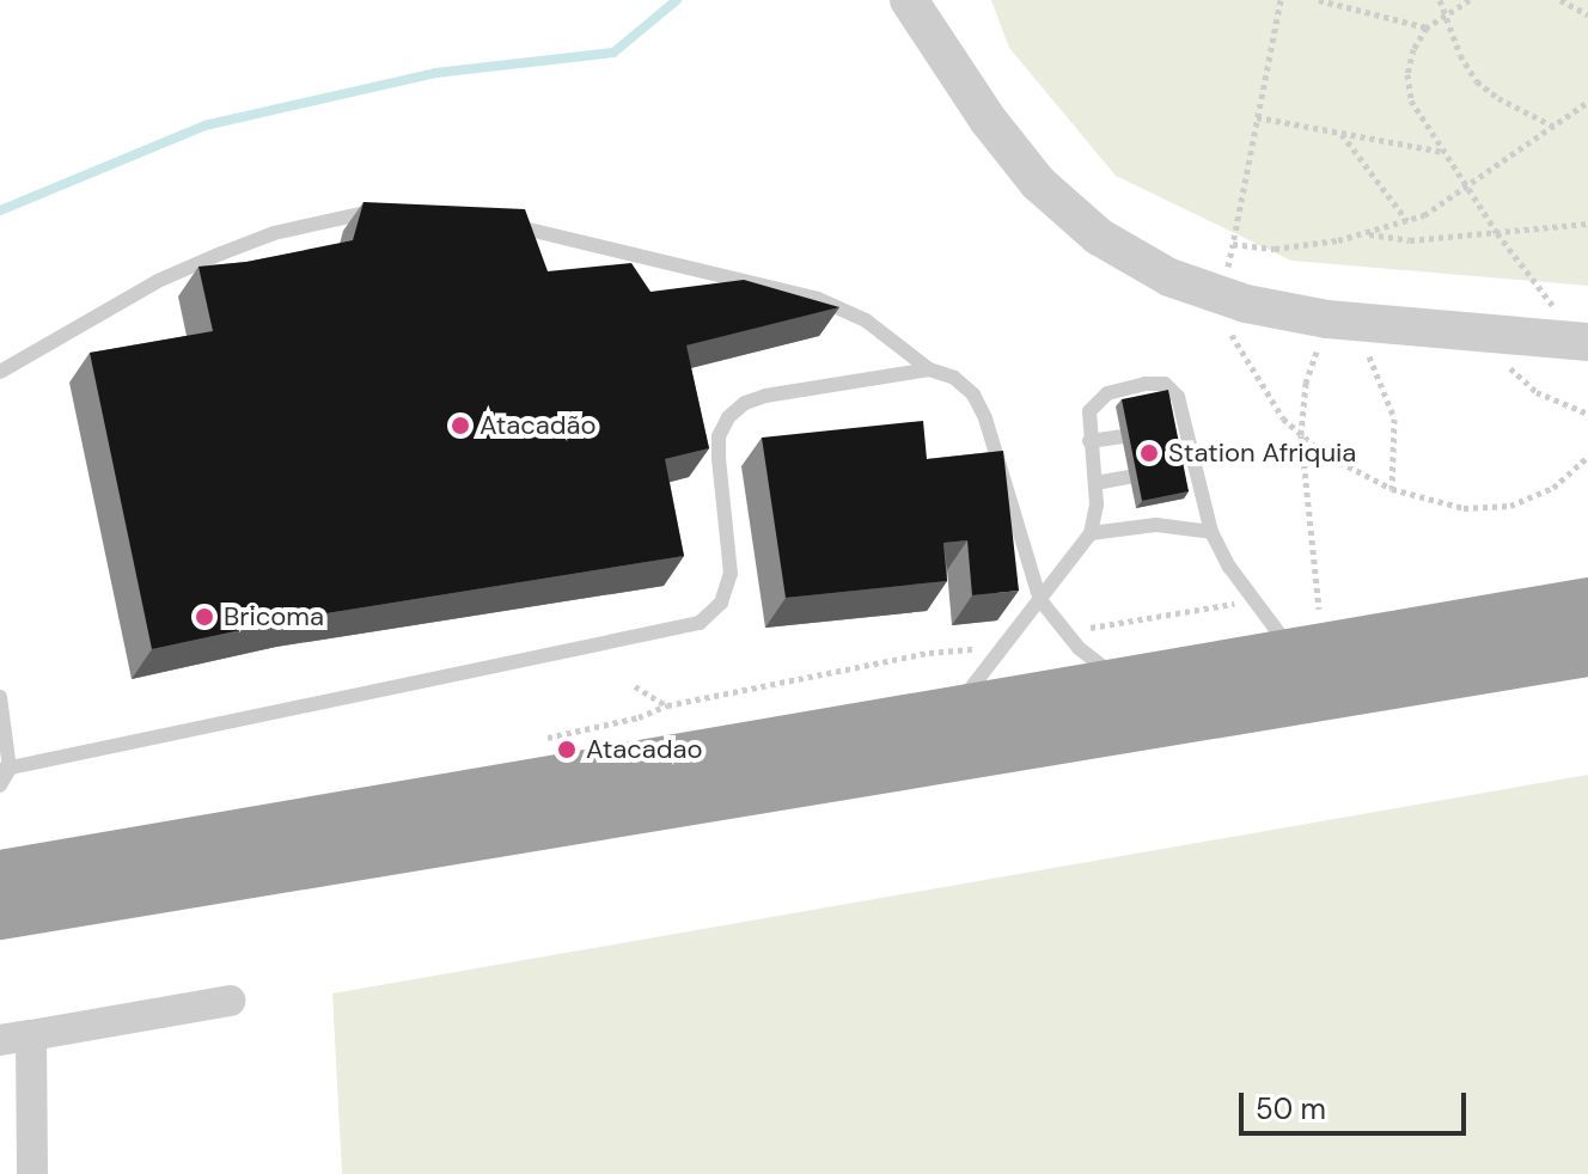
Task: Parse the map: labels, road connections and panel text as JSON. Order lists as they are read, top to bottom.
{
  "places": [
    "Atacadão",
    "Station Afriquia",
    "Bricoma",
    "Atacadao"
  ],
  "scale_bar": "50 m"
}
